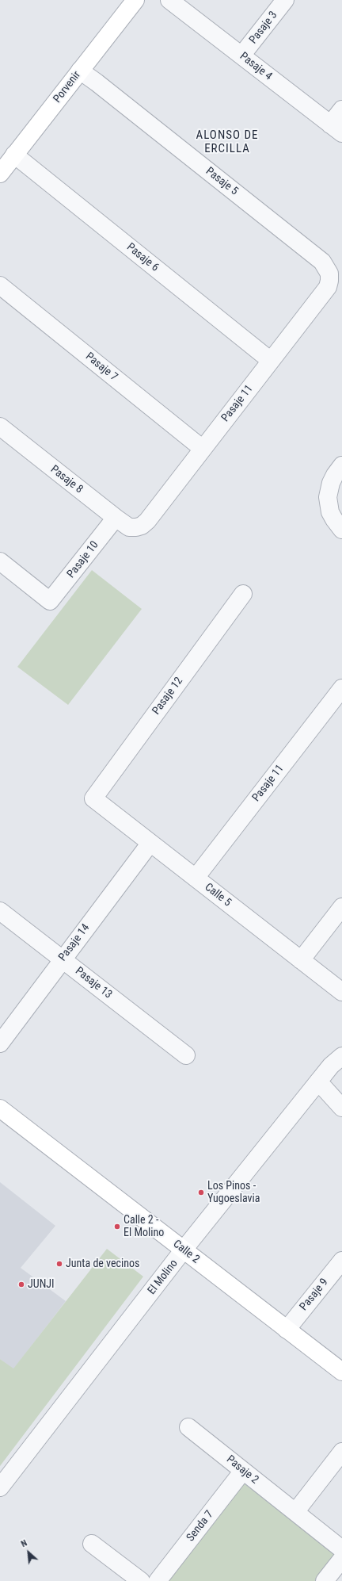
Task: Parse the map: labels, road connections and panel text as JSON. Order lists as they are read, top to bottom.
{
  "streets": {
    "street": [
      "Pasaje 3",
      "Pasaje 4",
      "Porvenir",
      "Pasaje 5",
      "Pasaje 6",
      "Pasaje 7",
      "Pasaje 11",
      "Pasaje 8",
      "Pasaje 10",
      "Pasaje 12",
      "Calle 5",
      "Pasaje 14",
      "Pasaje 13",
      "Calle 2",
      "El Molino",
      "Pasaje 9",
      "Pasaje 2",
      "Senda 7"
    ]
  },
  "crossings": [
    ["Pasaje 3", "Pasaje 4"],
    ["Porvenir", "Pasaje 5"],
    ["Porvenir", "Pasaje 6"],
    ["Pasaje 5", "Pasaje 11"],
    ["Pasaje 6", "Pasaje 11"],
    ["Pasaje 7", "Pasaje 11"],
    ["Pasaje 11", "Pasaje 8"],
    ["Pasaje 11", "Calle 5"],
    ["Pasaje 8", "Pasaje 10"],
    ["Pasaje 12", "Calle 5"],
    ["Calle 5", "Pasaje 14"],
    ["Pasaje 14", "Pasaje 13"],
    ["Calle 2", "El Molino"],
    ["Calle 2", "Pasaje 9"],
    ["Pasaje 2", "Senda 7"]
  ],
  "districts": ["ALONSO DE ERCILLA"],
  "places": [
    "Los Pinos - Yugoeslavia",
    "Calle 2 - El Molino",
    "Junta de vecinos",
    "JUNJI"
  ],
  "north": "top left"
}
